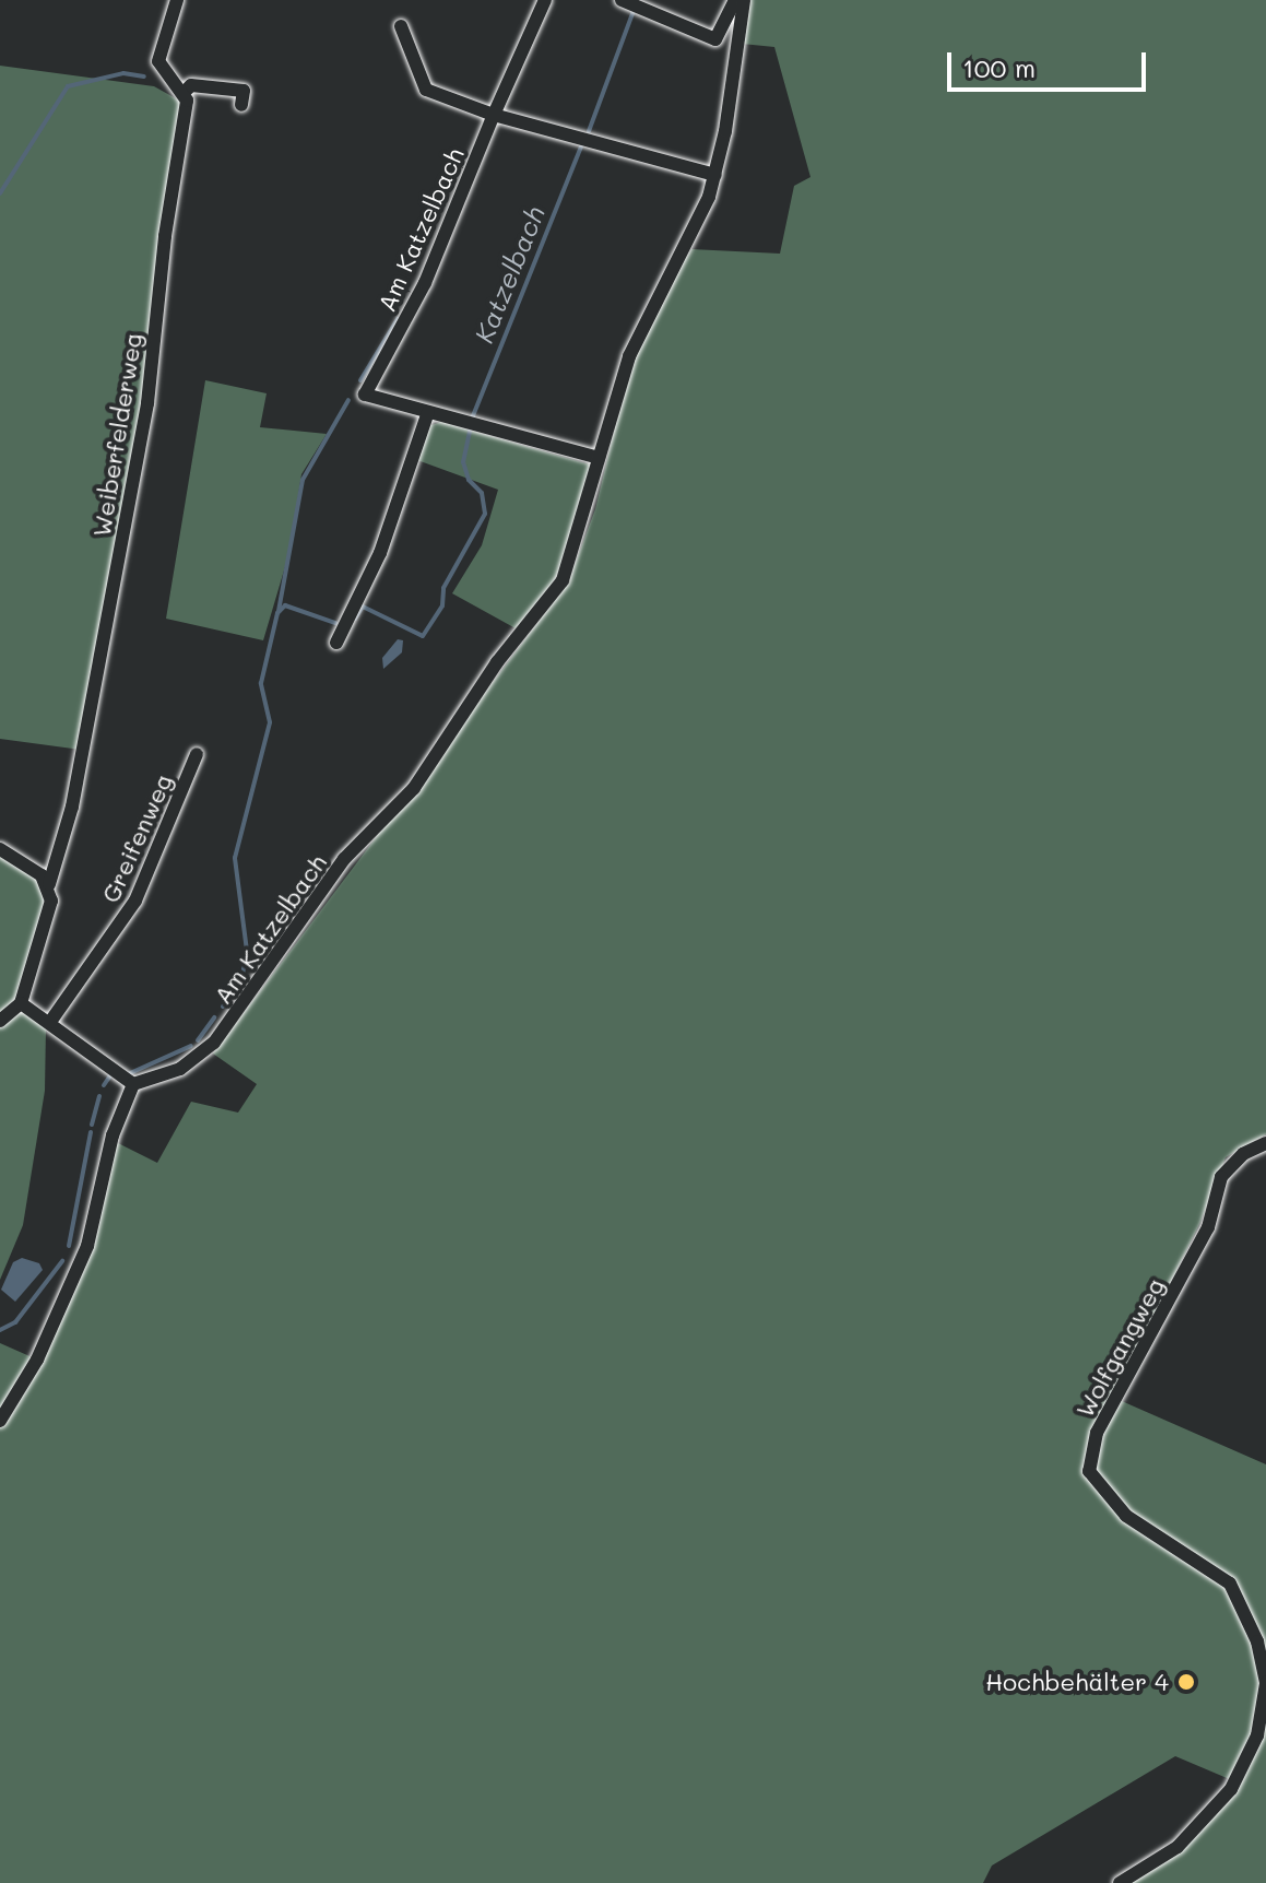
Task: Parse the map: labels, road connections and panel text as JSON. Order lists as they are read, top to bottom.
{
  "streets": {
    "street": [
      "Am Katzelbach",
      "Weiberfelderweg",
      "Greifenweg",
      "Wolfgangweg"
    ]
  },
  "water": ["Katzelbach"],
  "places": ["Hochbehälter 4"],
  "scale_bar": "100 m"
}
